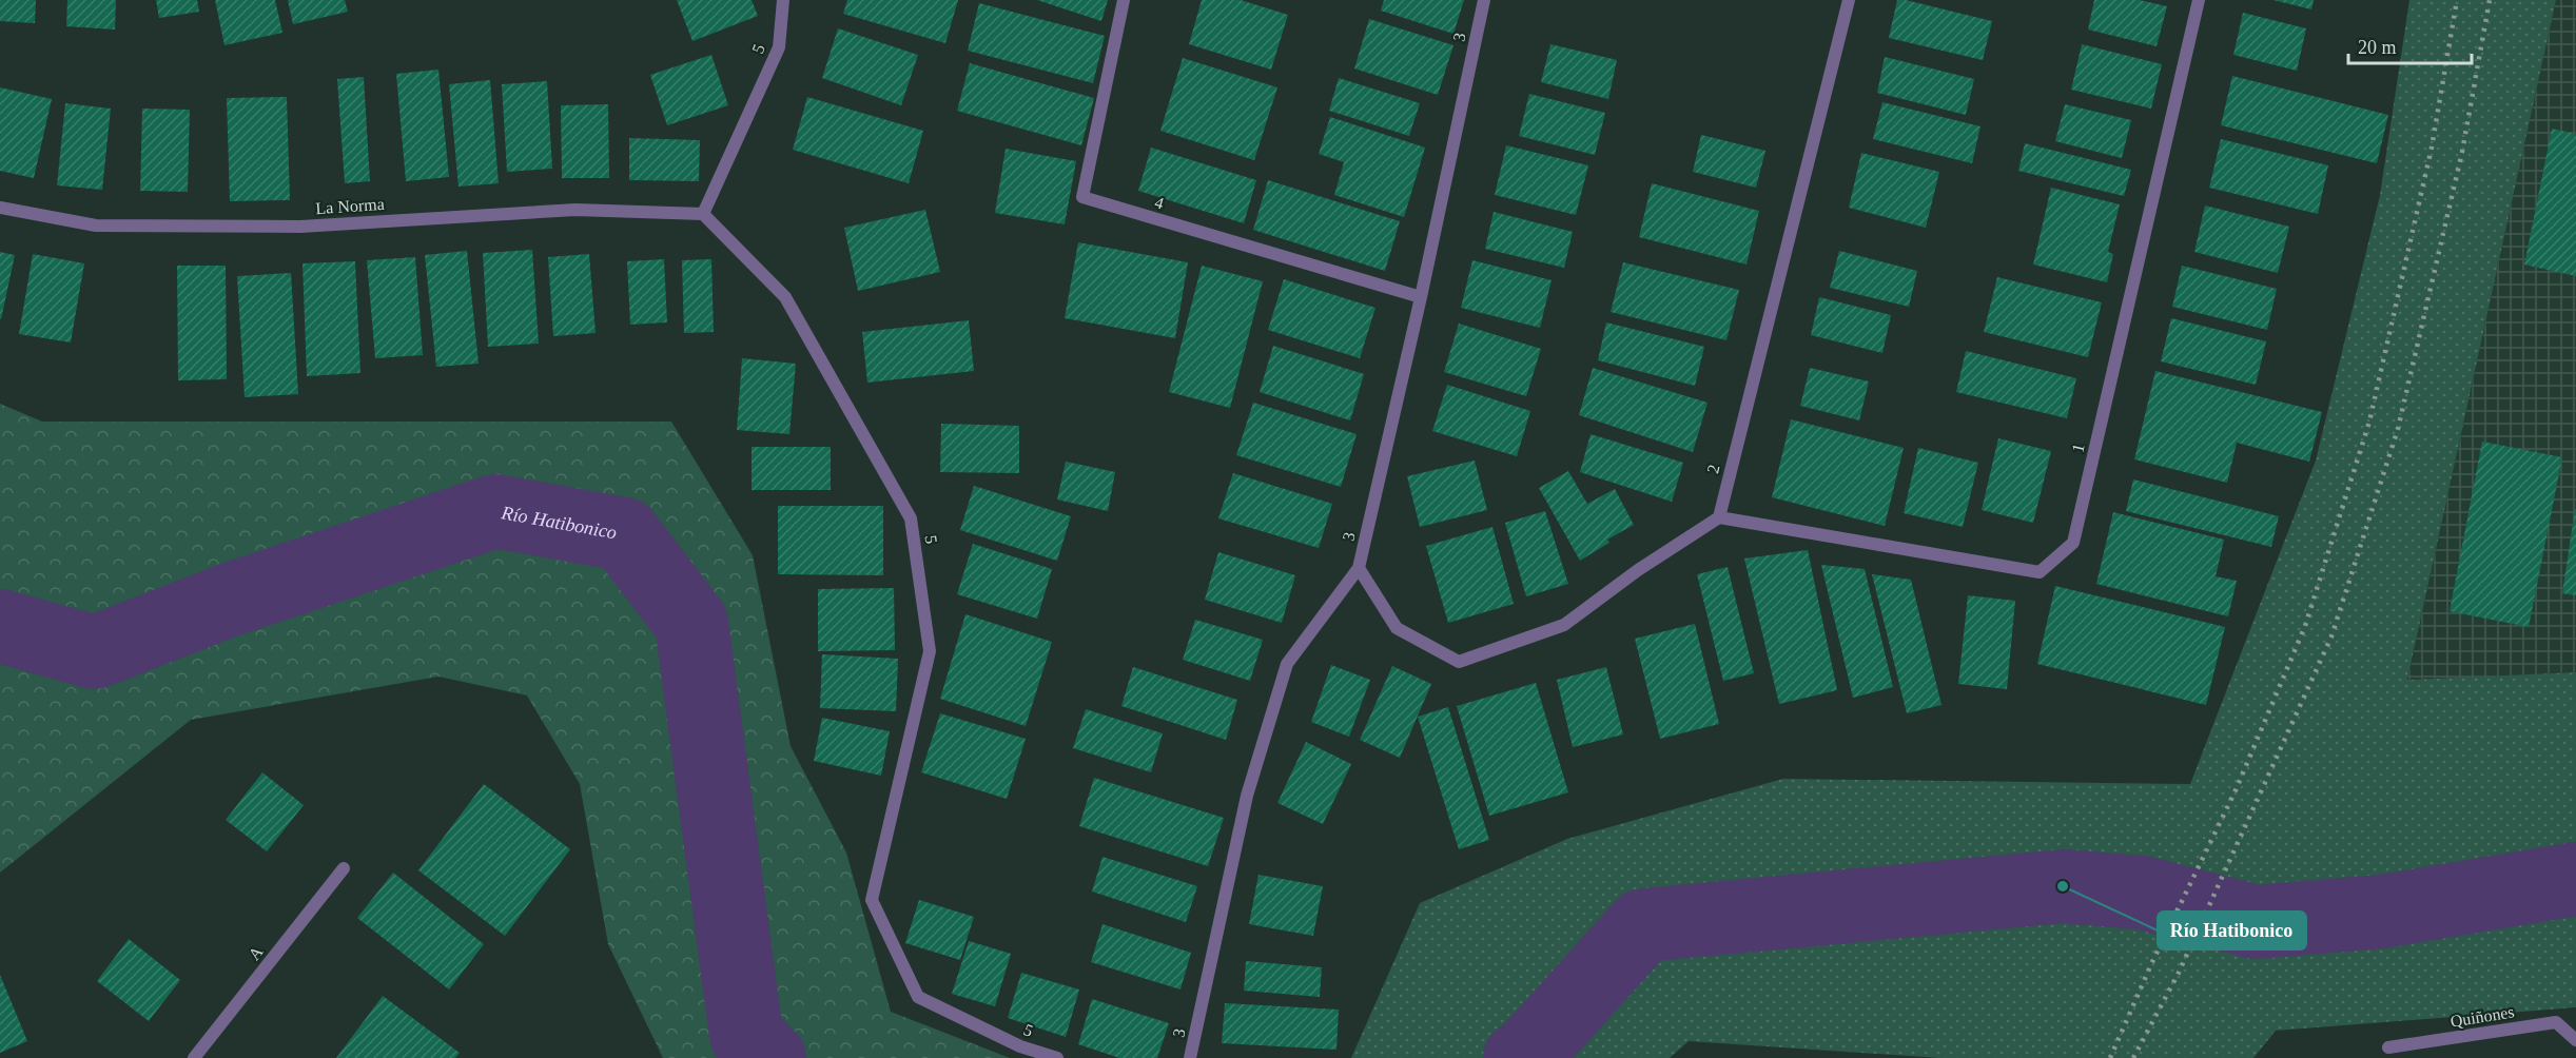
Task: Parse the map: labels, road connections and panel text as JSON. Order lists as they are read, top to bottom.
{
  "streets": {
    "street": [
      "3",
      "5",
      "4",
      "La Norma",
      "1",
      "2",
      "A",
      "Quiñones"
    ]
  },
  "crossings": [
    ["3", "4"],
    ["5", "La Norma"],
    ["1", "2"]
  ],
  "water": ["Río Hatibonico"],
  "places": ["Río Hatibonico"],
  "scale_bar": "20 m"
}
